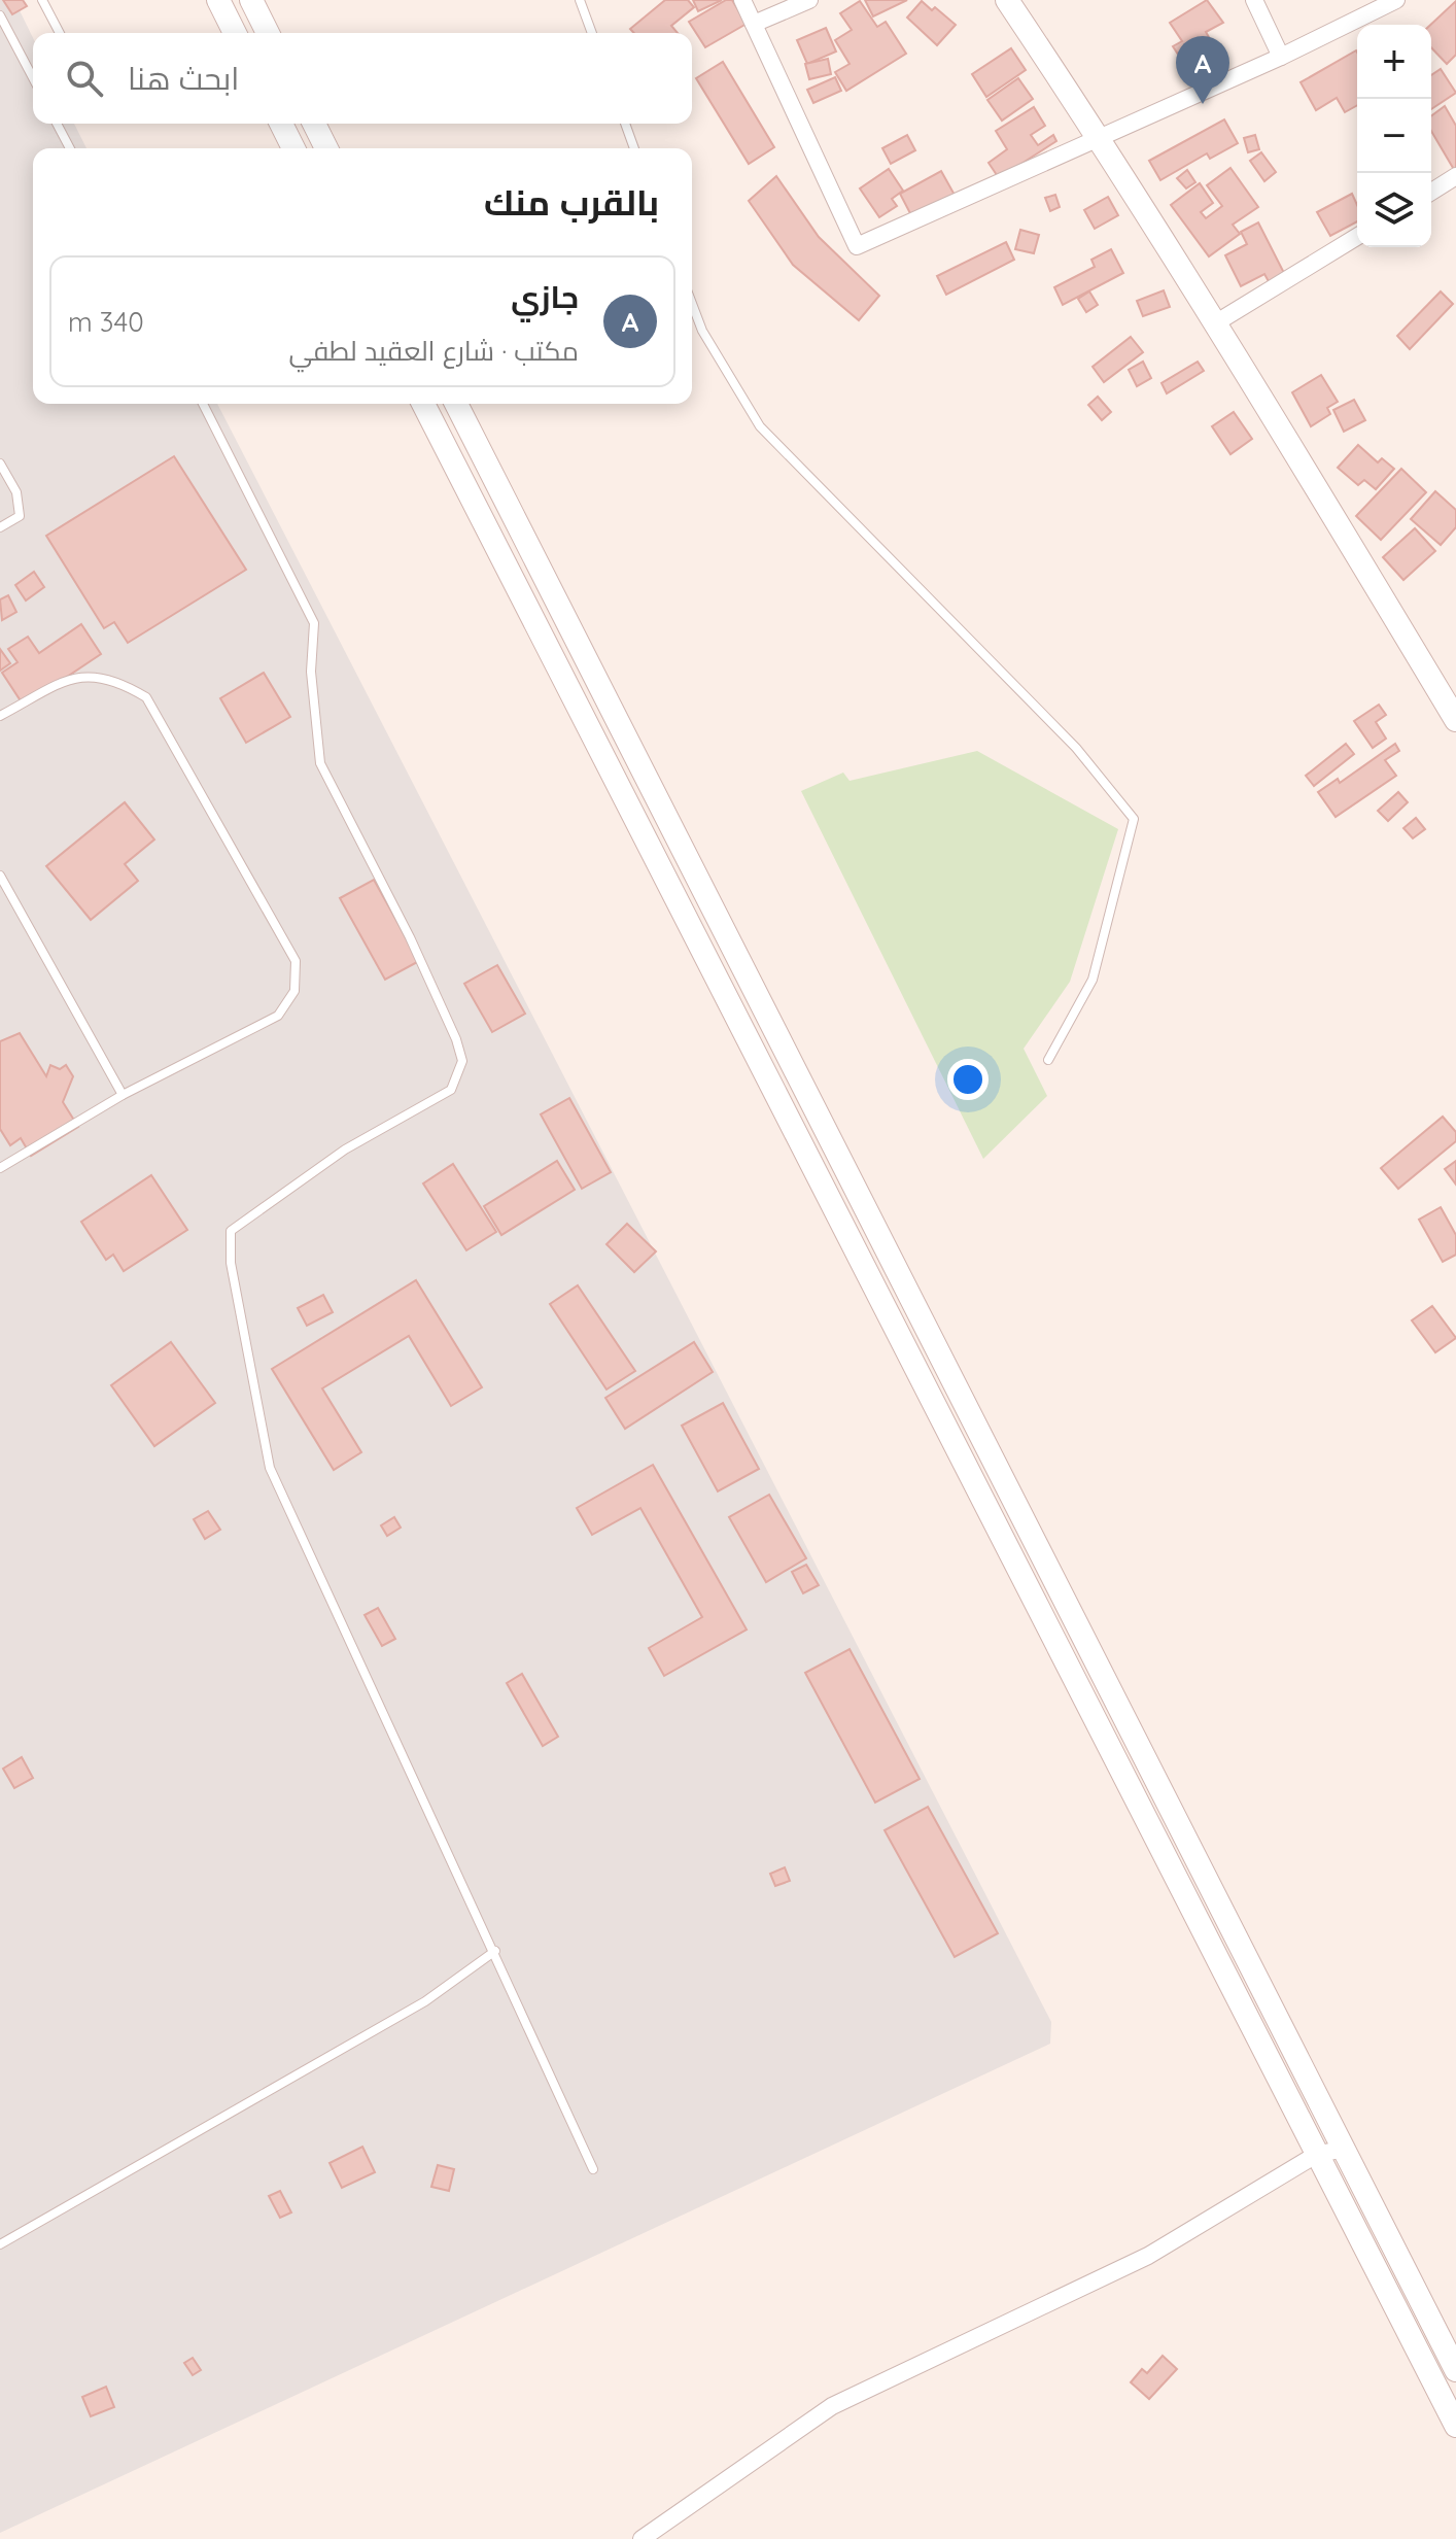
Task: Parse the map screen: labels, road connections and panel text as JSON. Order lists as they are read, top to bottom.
{
  "page": {
    "map_buttons": ["+", "−"],
    "search": "ابحث هنا",
    "pins": "A",
    "heading": "بالقرب منك",
    "list": [
      {
        "mark": "A",
        "name": "جازي",
        "note": "مكتب · شارع العقيد لطفي",
        "value": "340 m"
      }
    ]
  }
}
